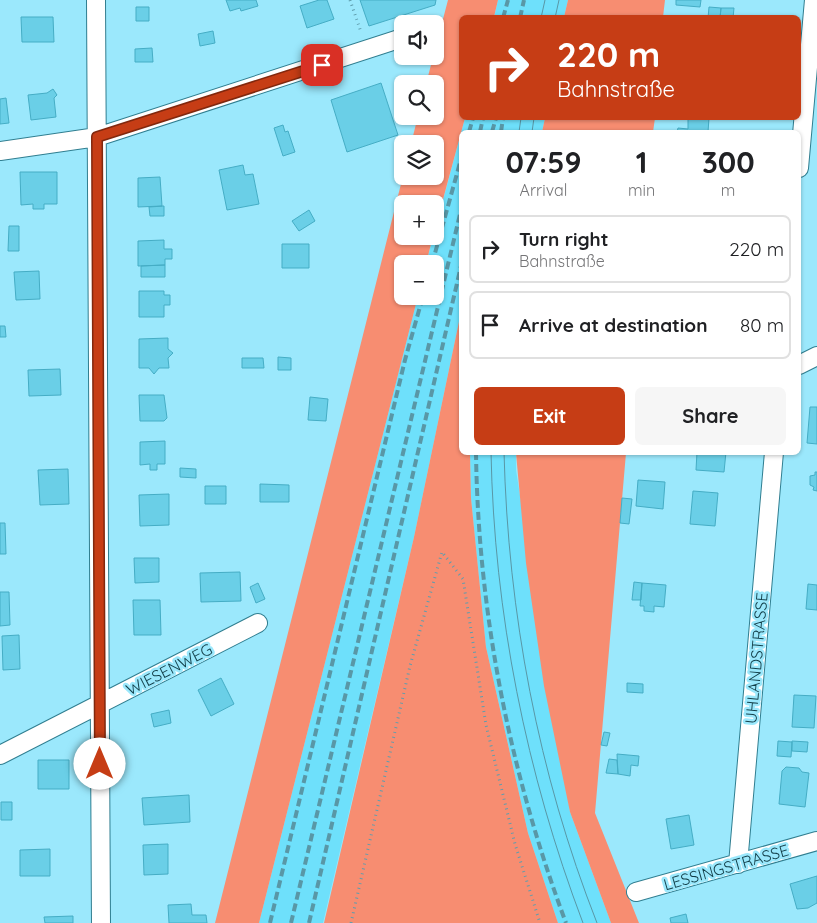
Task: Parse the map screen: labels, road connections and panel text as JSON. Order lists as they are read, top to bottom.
{
  "streets": {
    "street": ["UHLANDSTRASSE", "WIESENWEG", "LESSINGSTRASSE"]
  },
  "crossings": [
    ["UHLANDSTRASSE", "LESSINGSTRASSE"]
  ],
  "page": {
    "map_buttons": ["+", "−"],
    "turn": ["220 m", "Bahnstraße"],
    "eta": [
      "07:59",
      "Arrival",
      "1",
      "min",
      "300",
      "m"
    ],
    "list": [
      {
        "name": "Turn right",
        "note": "Bahnstraße",
        "value": "220 m"
      },
      {
        "name": "Arrive at destination",
        "value": "80 m"
      }
    ],
    "buttons": ["Exit", "Share"]
  }
}
